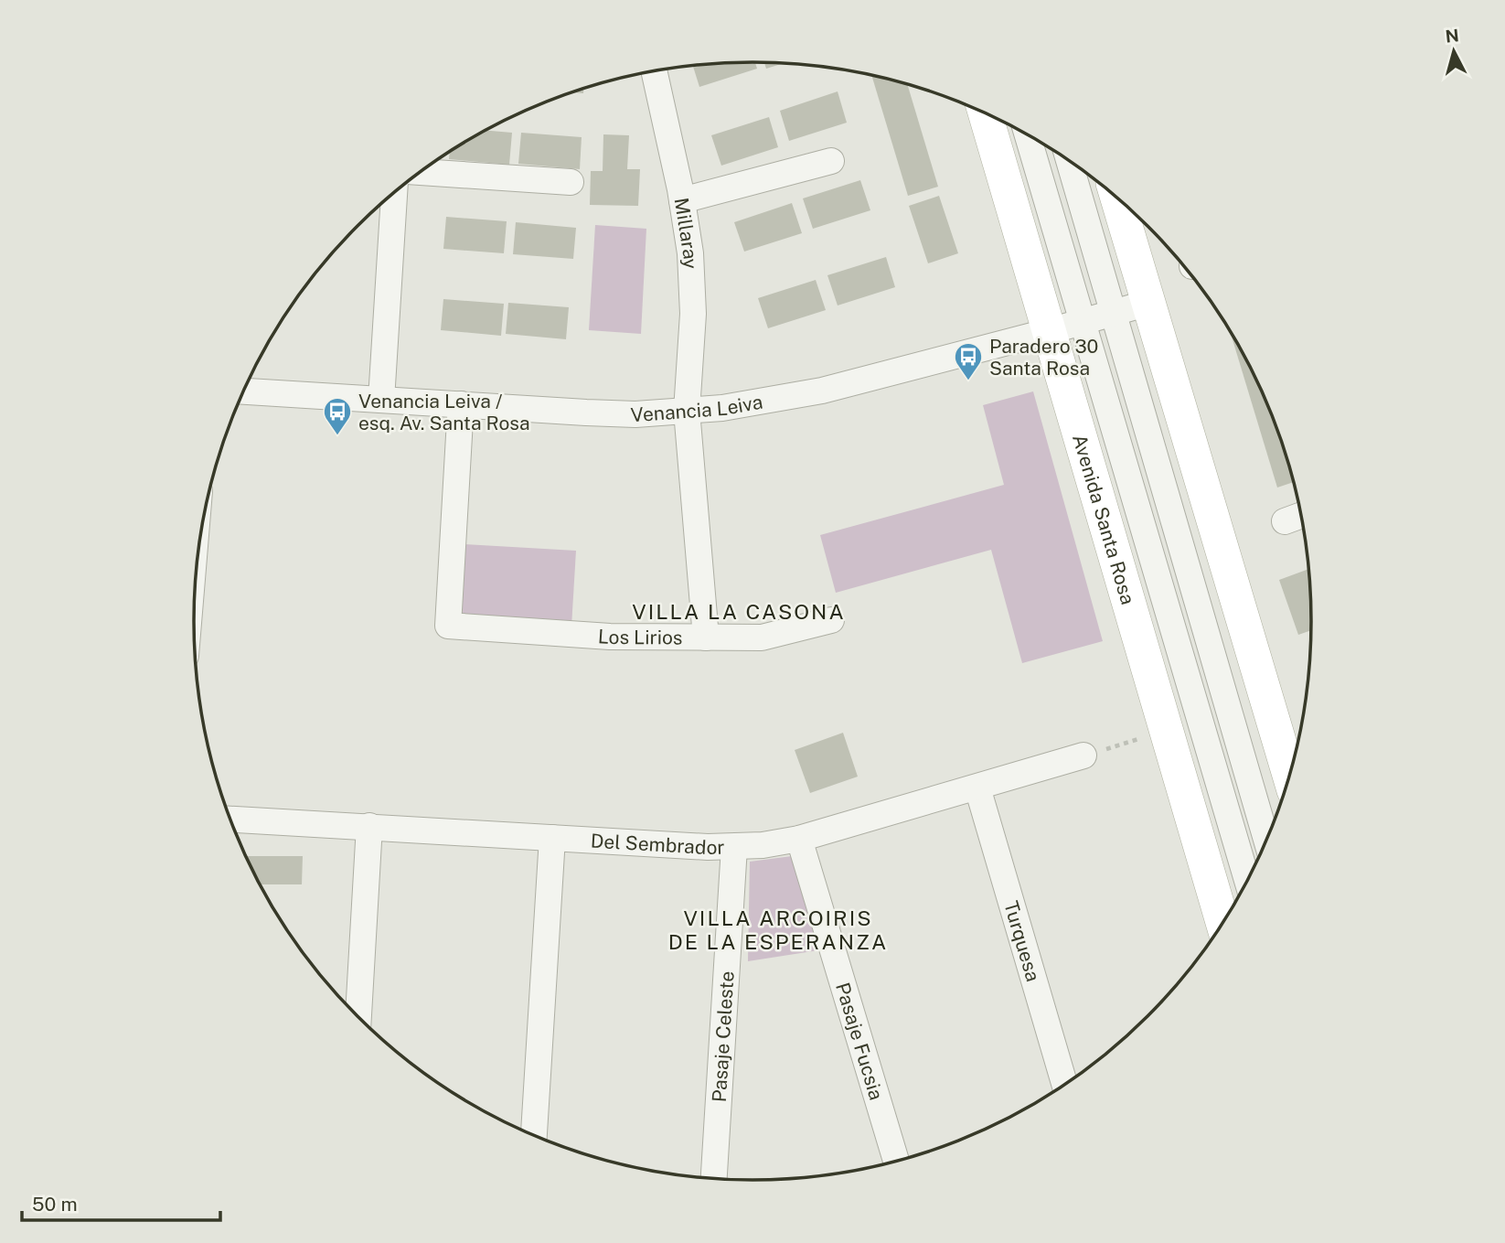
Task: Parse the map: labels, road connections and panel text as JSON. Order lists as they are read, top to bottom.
{
  "streets": {
    "main road": ["Avenida Santa Rosa"],
    "street": [
      "Millaray",
      "Venancia Leiva",
      "Los Lirios",
      "Del Sembrador",
      "Turquesa",
      "Pasaje Celeste",
      "Pasaje Fucsia"
    ]
  },
  "crossings": [
    ["Millaray", "Venancia Leiva"],
    ["Millaray", "Los Lirios"],
    ["Venancia Leiva", "Avenida Santa Rosa"],
    ["Venancia Leiva", "Los Lirios"],
    ["Del Sembrador", "Turquesa"],
    ["Del Sembrador", "Pasaje Celeste"],
    ["Del Sembrador", "Pasaje Fucsia"]
  ],
  "districts": ["VILLA LA CASONA", "VILLA ARCOIRIS DE LA ESPERANZA"],
  "places": {
    "bus stop": ["Paradero 30 Santa Rosa", "Venancia Leiva / esq. Av. Santa Rosa"]
  },
  "scale_bar": "50 m",
  "north": "top"
}
